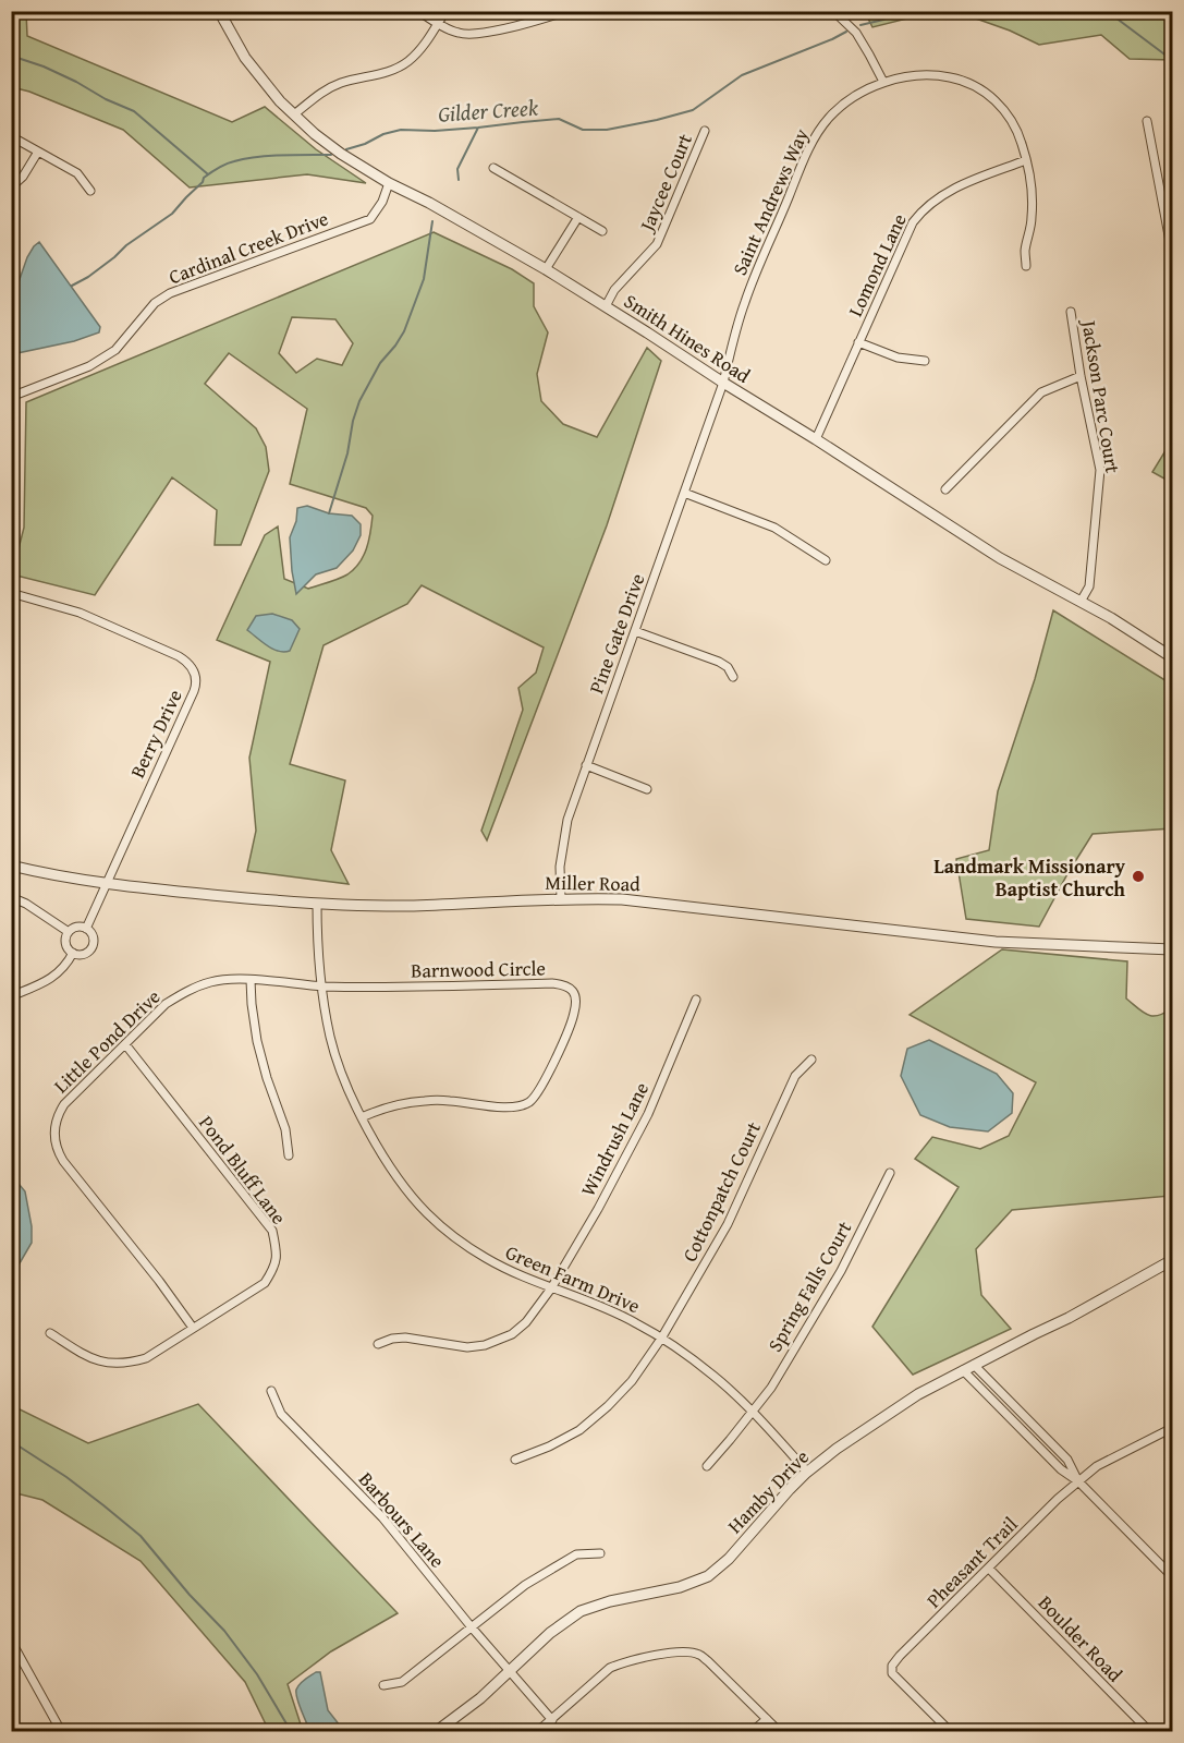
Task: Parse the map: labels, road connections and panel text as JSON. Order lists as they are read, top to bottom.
{
  "streets": {
    "street": [
      "Jaycee Court",
      "Saint Andrews Way",
      "Cardinal Creek Drive",
      "Lomond Lane",
      "Smith Hines Road",
      "Jackson Parc Court",
      "Pine Gate Drive",
      "Berry Drive",
      "Miller Road",
      "Barnwood Circle",
      "Little Pond Drive",
      "Windrush Lane",
      "Pond Bluff Lane",
      "Cottonpatch Court",
      "Green Farm Drive",
      "Spring Falls Court",
      "Hamby Drive",
      "Barbours Lane",
      "Pheasant Trail",
      "Boulder Road"
    ]
  },
  "crossings": [
    ["Jaycee Court", "Smith Hines Road"],
    ["Saint Andrews Way", "Lomond Lane"],
    ["Saint Andrews Way", "Smith Hines Road"],
    ["Saint Andrews Way", "Pine Gate Drive"],
    ["Cardinal Creek Drive", "Smith Hines Road"],
    ["Lomond Lane", "Smith Hines Road"],
    ["Smith Hines Road", "Jackson Parc Court"],
    ["Smith Hines Road", "Pine Gate Drive"],
    ["Pine Gate Drive", "Miller Road"],
    ["Berry Drive", "Miller Road"],
    ["Miller Road", "Green Farm Drive"],
    ["Barnwood Circle", "Little Pond Drive"],
    ["Barnwood Circle", "Green Farm Drive"],
    ["Little Pond Drive", "Pond Bluff Lane"],
    ["Little Pond Drive", "Green Farm Drive"],
    ["Windrush Lane", "Green Farm Drive"],
    ["Cottonpatch Court", "Green Farm Drive"],
    ["Green Farm Drive", "Spring Falls Court"],
    ["Green Farm Drive", "Hamby Drive"],
    ["Hamby Drive", "Barbours Lane"],
    ["Pheasant Trail", "Boulder Road"]
  ],
  "water": ["Gilder Creek"],
  "places": ["Landmark Missionary Baptist Church"]
}
